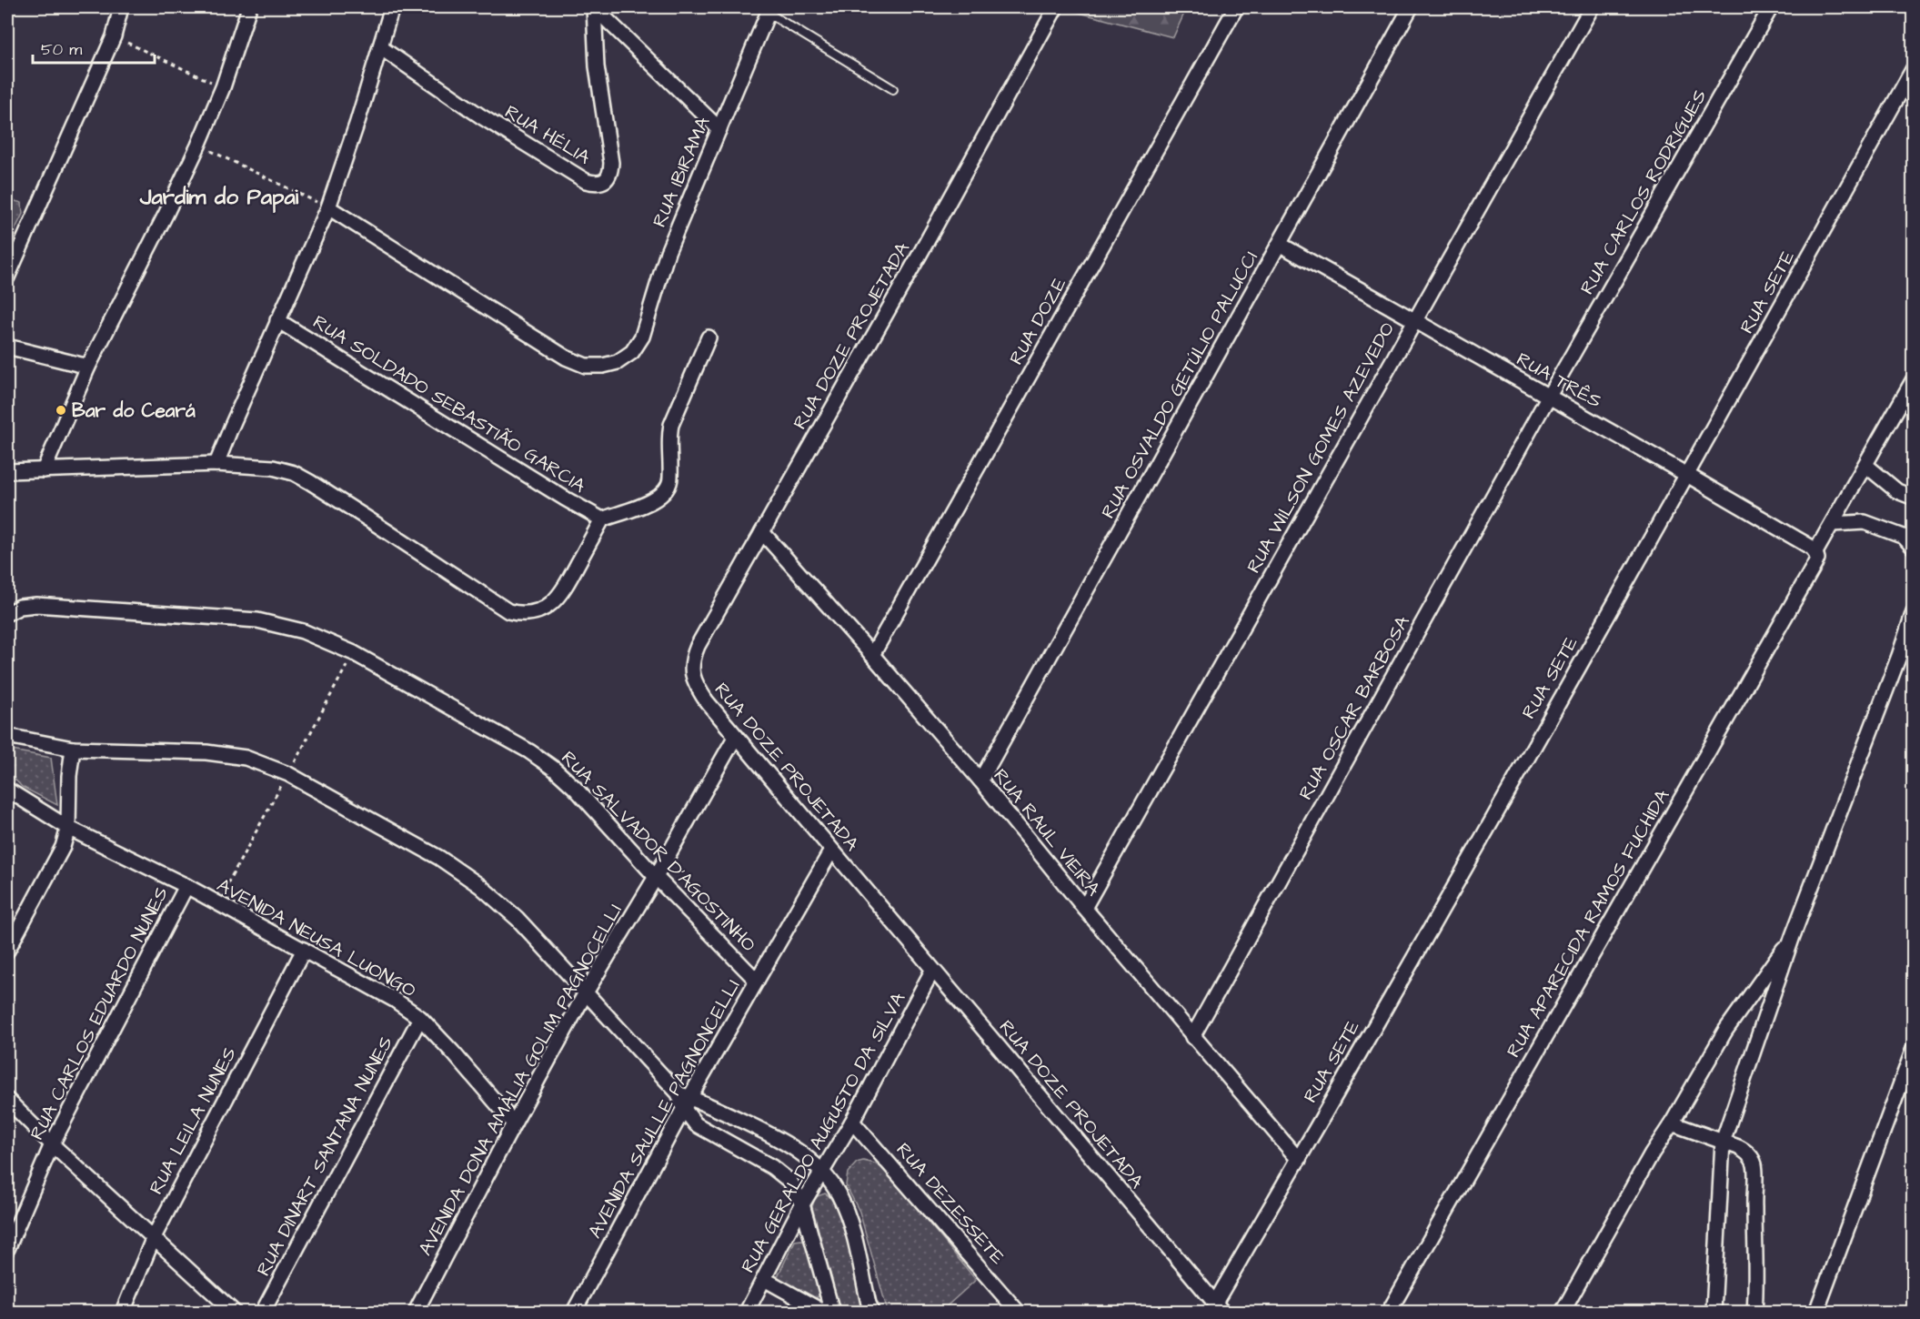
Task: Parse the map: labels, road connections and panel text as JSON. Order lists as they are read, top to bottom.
{
  "streets": {
    "street": [
      "RUA HÉLIA",
      "RUA IBIRAMA",
      "RUA CARLOS RODRIGUES",
      "RUA SETE",
      "RUA DOZE",
      "RUA DOZE PROJETADA",
      "RUA TRÊS",
      "RUA OSVALDO GETÚLIO PALUCCI",
      "RUA SOLDADO SEBASTIÃO GARCIA",
      "RUA WILSON GOMES AZEVEDO",
      "RUA OSCAR BARBOSA",
      "RUA RAUL VIEIRA",
      "RUA SALVADOR D'AGOSTINHO",
      "RUA APARECIDA RAMOS FUCHIDA",
      "AVENIDA NEUSA LUONGO",
      "RUA CARLOS EDUARDO NUNES",
      "AVENIDA DONA AMÁLIA GOLIM PAGNOCELLI",
      "AVENIDA SAULLE PAGNONCELLI",
      "RUA LEILA NUNES",
      "RUA GERALDO AUGUSTO DA SILVA",
      "RUA DINART SANTANA NUNES",
      "RUA DEZESSETE"
    ]
  },
  "crossings": [
    ["RUA CARLOS RODRIGUES", "RUA TRÊS"],
    ["RUA CARLOS RODRIGUES", "RUA OSCAR BARBOSA"],
    ["RUA SETE", "RUA DOZE PROJETADA"],
    ["RUA SETE", "RUA TRÊS"],
    ["RUA SETE", "RUA RAUL VIEIRA"],
    ["RUA DOZE", "RUA RAUL VIEIRA"],
    ["RUA DOZE PROJETADA", "RUA RAUL VIEIRA"],
    ["RUA DOZE PROJETADA", "AVENIDA DONA AMÁLIA GOLIM PAGNOCELLI"],
    ["RUA DOZE PROJETADA", "AVENIDA SAULLE PAGNONCELLI"],
    ["RUA DOZE PROJETADA", "RUA GERALDO AUGUSTO DA SILVA"],
    ["RUA TRÊS", "RUA OSVALDO GETÚLIO PALUCCI"],
    ["RUA TRÊS", "RUA WILSON GOMES AZEVEDO"],
    ["RUA TRÊS", "RUA OSCAR BARBOSA"],
    ["RUA TRÊS", "RUA APARECIDA RAMOS FUCHIDA"],
    ["RUA OSVALDO GETÚLIO PALUCCI", "RUA RAUL VIEIRA"],
    ["RUA WILSON GOMES AZEVEDO", "RUA RAUL VIEIRA"],
    ["RUA OSCAR BARBOSA", "RUA RAUL VIEIRA"],
    ["RUA SALVADOR D'AGOSTINHO", "AVENIDA DONA AMÁLIA GOLIM PAGNOCELLI"],
    ["RUA SALVADOR D'AGOSTINHO", "AVENIDA SAULLE PAGNONCELLI"],
    ["AVENIDA NEUSA LUONGO", "RUA CARLOS EDUARDO NUNES"],
    ["AVENIDA NEUSA LUONGO", "AVENIDA DONA AMÁLIA GOLIM PAGNOCELLI"],
    ["AVENIDA NEUSA LUONGO", "RUA LEILA NUNES"],
    ["AVENIDA NEUSA LUONGO", "RUA DINART SANTANA NUNES"],
    ["RUA GERALDO AUGUSTO DA SILVA", "RUA DEZESSETE"]
  ],
  "districts": ["Jardim do Papai"],
  "places": ["Bar do Ceará"],
  "scale_bar": "50 m"
}
